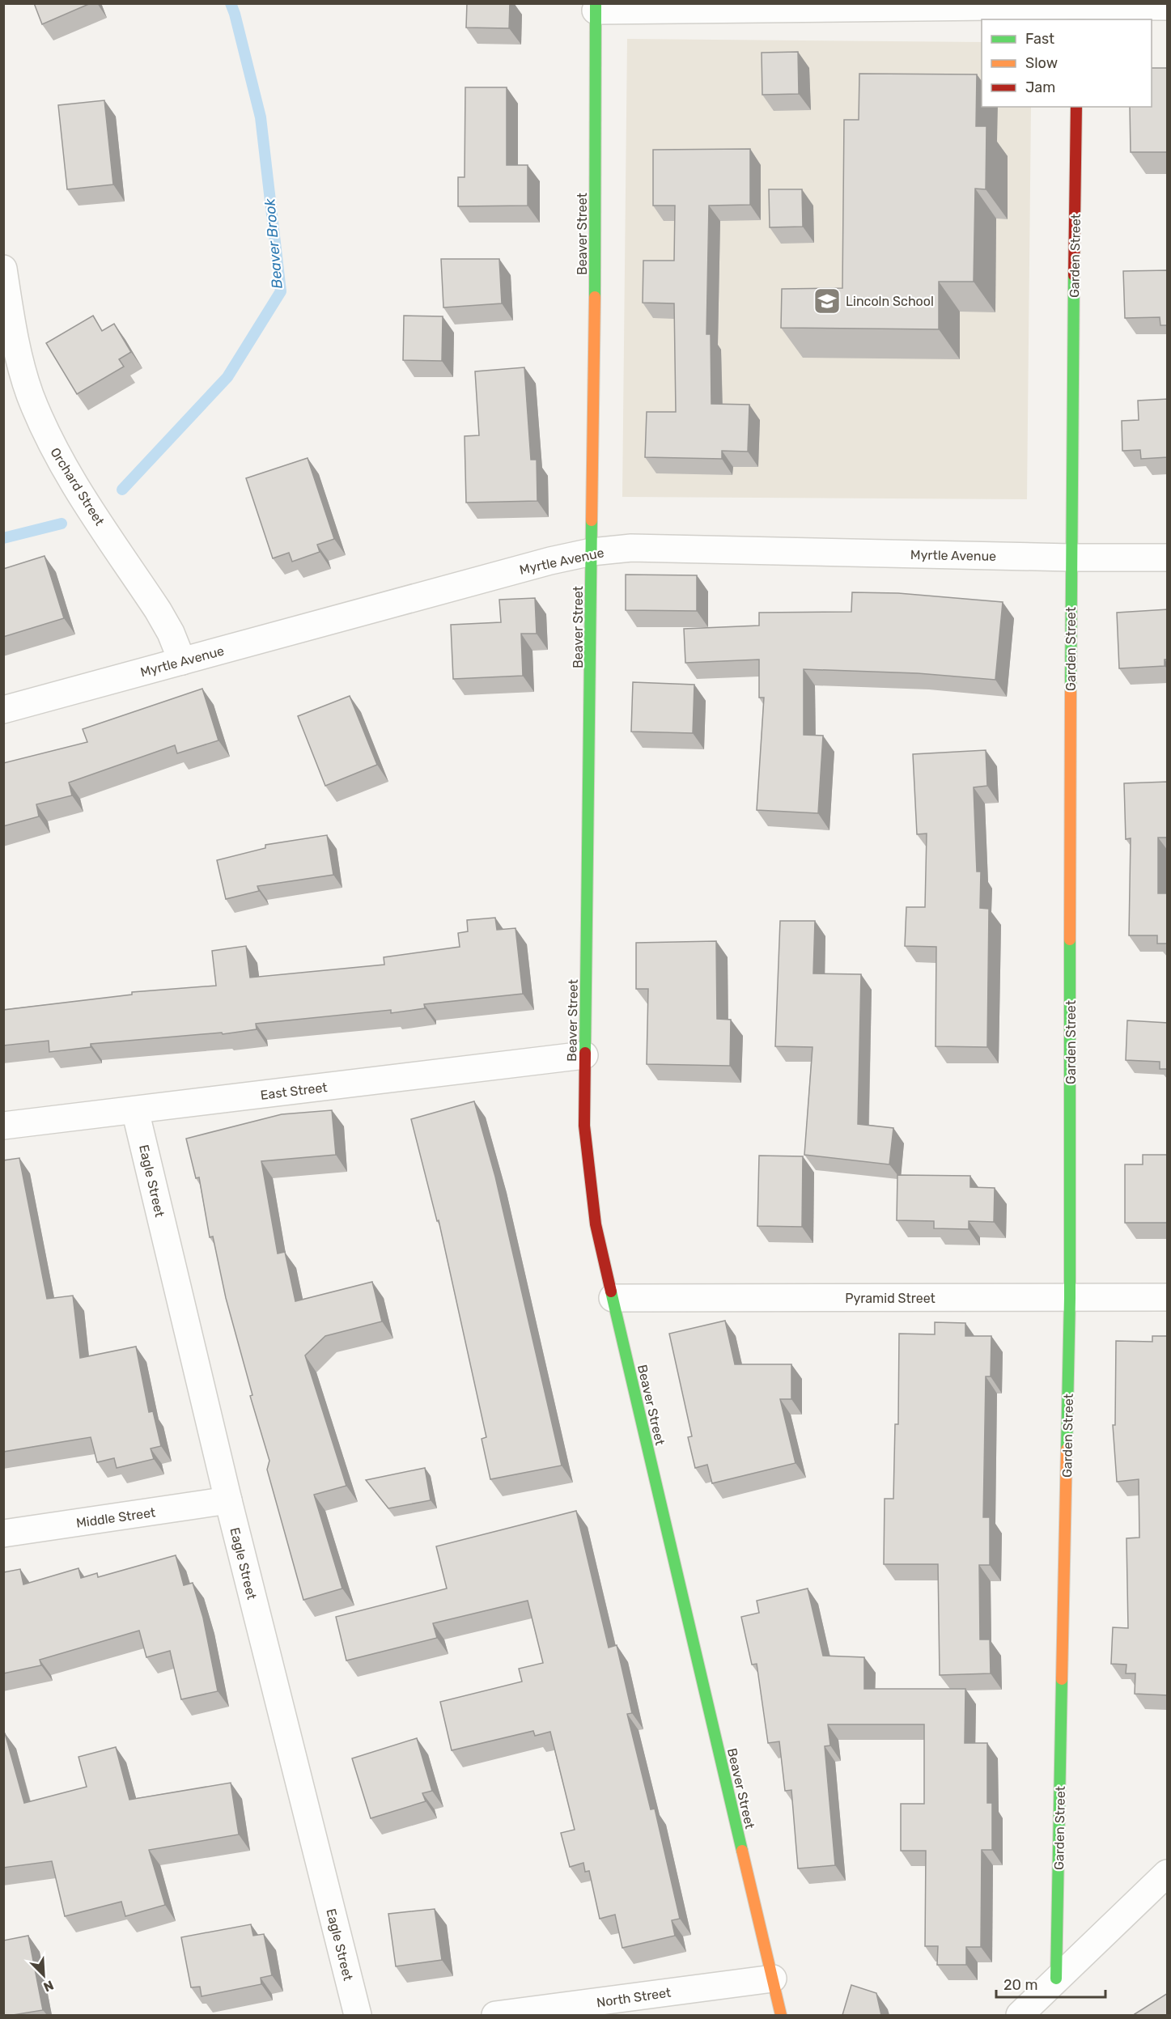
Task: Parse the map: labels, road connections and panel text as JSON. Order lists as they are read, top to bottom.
{
  "streets": {
    "street": [
      "Beaver Street",
      "Garden Street",
      "Orchard Street",
      "Myrtle Avenue",
      "East Street",
      "Eagle Street",
      "Pyramid Street",
      "Middle Street",
      "North Street"
    ]
  },
  "crossings": [
    ["Beaver Street", "Myrtle Avenue"],
    ["Beaver Street", "East Street"],
    ["Beaver Street", "Pyramid Street"],
    ["Beaver Street", "North Street"],
    ["Garden Street", "Myrtle Avenue"],
    ["Garden Street", "Pyramid Street"],
    ["Orchard Street", "Myrtle Avenue"],
    ["East Street", "Eagle Street"],
    ["Eagle Street", "Middle Street"]
  ],
  "water": ["Beaver Brook"],
  "places": {
    "school or university": ["Lincoln School"]
  },
  "legend": ["Fast", "Slow", "Jam"],
  "scale_bar": "20 m",
  "north": "bottom right"
}
